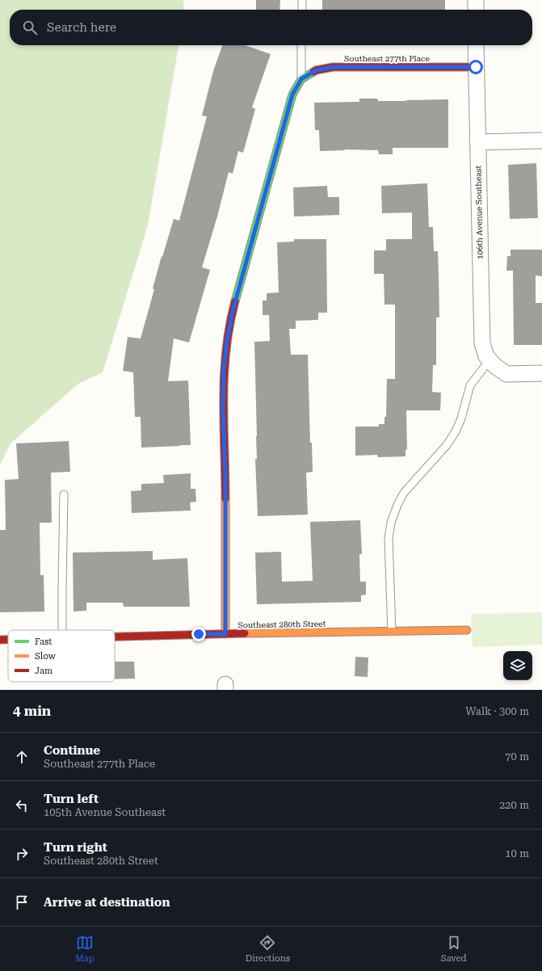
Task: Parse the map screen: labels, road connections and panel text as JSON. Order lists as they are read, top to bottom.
{
  "streets": {
    "street": ["Southeast 277th Place", "106th Avenue Southeast", "Southeast 280th Street"]
  },
  "crossings": [
    ["Southeast 277th Place", "106th Avenue Southeast"]
  ],
  "legend": ["Fast", "Slow", "Jam"],
  "page": {
    "search": "Search here",
    "heading": ["4 min", "Walk · 300 m"],
    "list": [
      ["Continue", "Southeast 277th Place", "70 m"],
      ["Turn left", "105th Avenue Southeast", "220 m"],
      ["Turn right", "Southeast 280th Street", "10 m"],
      "Arrive at destination"
    ],
    "nav": ["Map", "Directions", "Saved"]
  }
}
